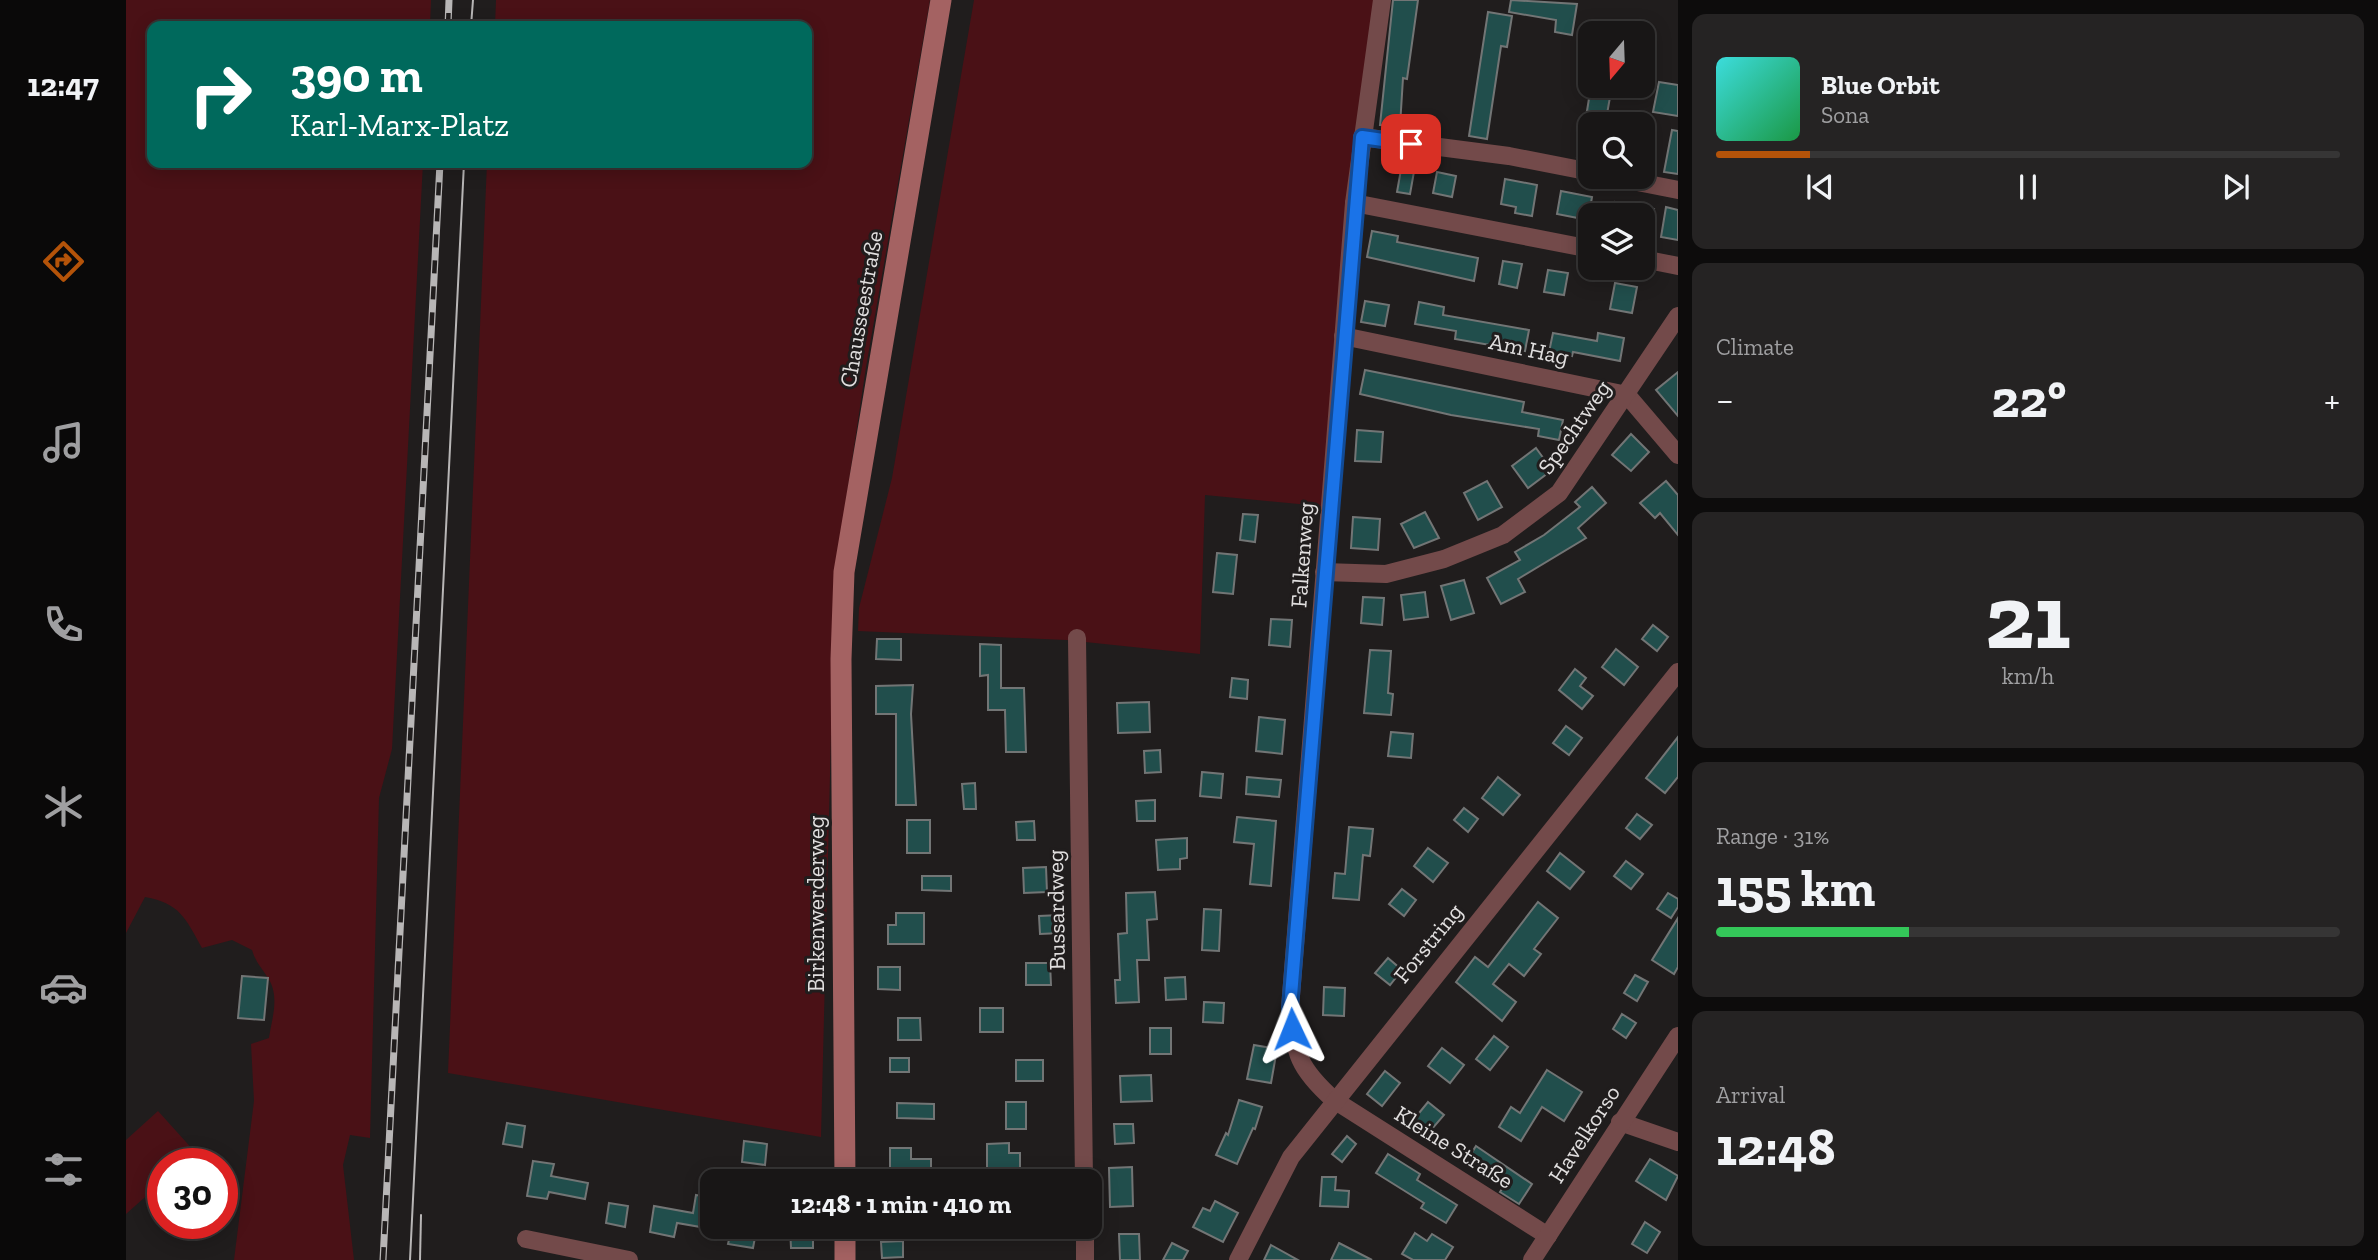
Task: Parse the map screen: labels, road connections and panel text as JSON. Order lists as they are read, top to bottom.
{
  "streets": {
    "street": [
      "Chausseestraße",
      "Am Hag",
      "Spechtweg",
      "Falkenweg",
      "Birkenwerderweg",
      "Bussardweg",
      "Forstring",
      "Havelkorso",
      "Kleine Straße"
    ]
  },
  "crossings": [
    ["Chausseestraße", "Birkenwerderweg"],
    ["Am Hag", "Spechtweg"],
    ["Am Hag", "Falkenweg"],
    ["Spechtweg", "Falkenweg"],
    ["Falkenweg", "Forstring"],
    ["Falkenweg", "Kleine Straße"],
    ["Forstring", "Kleine Straße"],
    ["Havelkorso", "Kleine Straße"]
  ],
  "north": "bottom",
  "page": {
    "tabs": "12:47",
    "turn": ["390 m", "Karl-Marx-Platz"],
    "song": ["Blue Orbit", "Sona"],
    "tile": [
      "Climate",
      ["21", "km/h"],
      ["Range · 31%", "155 km"],
      ["Arrival", "12:48"]
    ],
    "heat": ["−", "22°", "+"],
    "limit": "30",
    "trip": "12:48 · 1 min · 410 m"
  }
}
